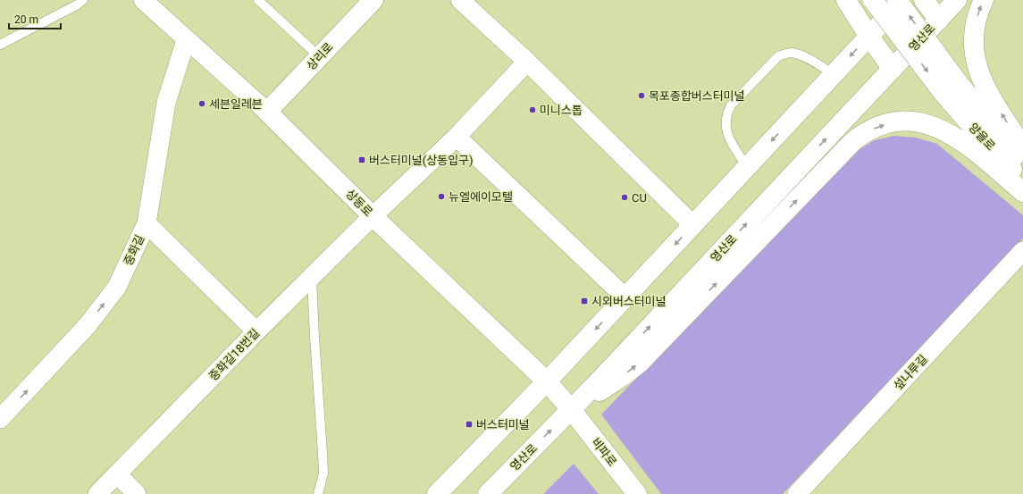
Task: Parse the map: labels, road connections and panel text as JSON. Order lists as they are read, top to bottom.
{
  "streets": {
    "street": [
      "영산로",
      "상리로",
      "양을로",
      "상동로",
      "중화길",
      "중화길18번길",
      "섶나루길",
      "비파로"
    ]
  },
  "crossings": [
    ["영산로", "상동로"],
    ["영산로", "비파로"],
    ["상리로", "상동로"],
    ["상동로", "중화길"],
    ["상동로", "중화길18번길"],
    ["상동로", "비파로"]
  ],
  "one_way": ["중화길"],
  "places": {
    "other": [
      "목포종합버스터미널",
      "세븐일레븐",
      "미니스톱",
      "뉴엘에이모텔",
      "CU"
    ],
    "transit": ["버스터미널(상동입구)", "시외버스터미널", "버스터미널"]
  },
  "scale_bar": "20 m"
}
